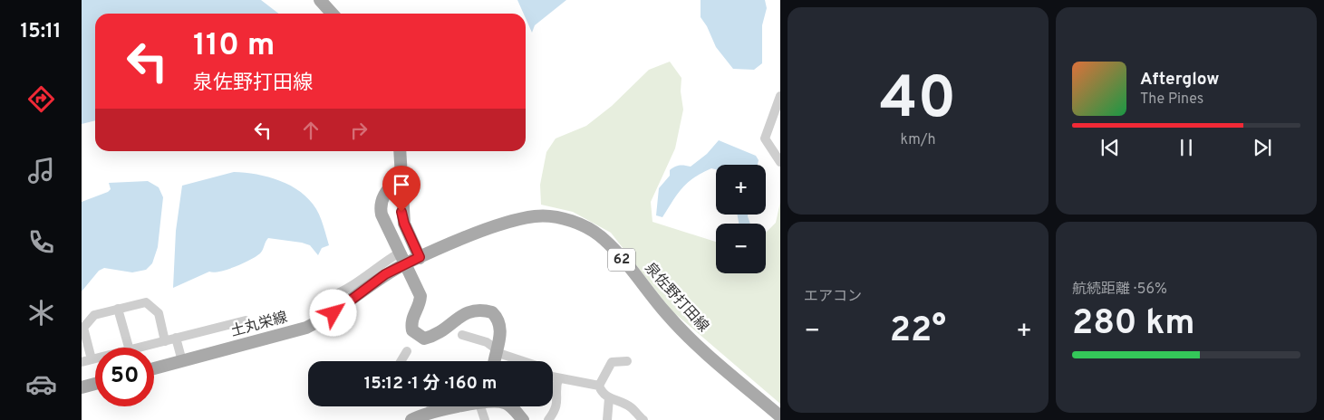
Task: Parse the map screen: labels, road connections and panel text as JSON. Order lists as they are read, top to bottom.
{
  "streets": {
    "main road": ["62", "泉佐野打田線", "土丸栄線"]
  },
  "crossings": [
    ["泉佐野打田線", "土丸栄線"]
  ],
  "page": {
    "tabs": "15:11",
    "tile": [
      ["40", "km/h"],
      "エアコン",
      ["航続距離 · 56%", "280 km"]
    ],
    "turn": ["110 m", "泉佐野打田線"],
    "song": ["Afterglow", "The Pines"],
    "map_buttons": ["+", "−"],
    "heat": ["−", "22°", "+"],
    "limit": "50",
    "trip": "15:12 · 1 分 · 160 m"
  }
}
